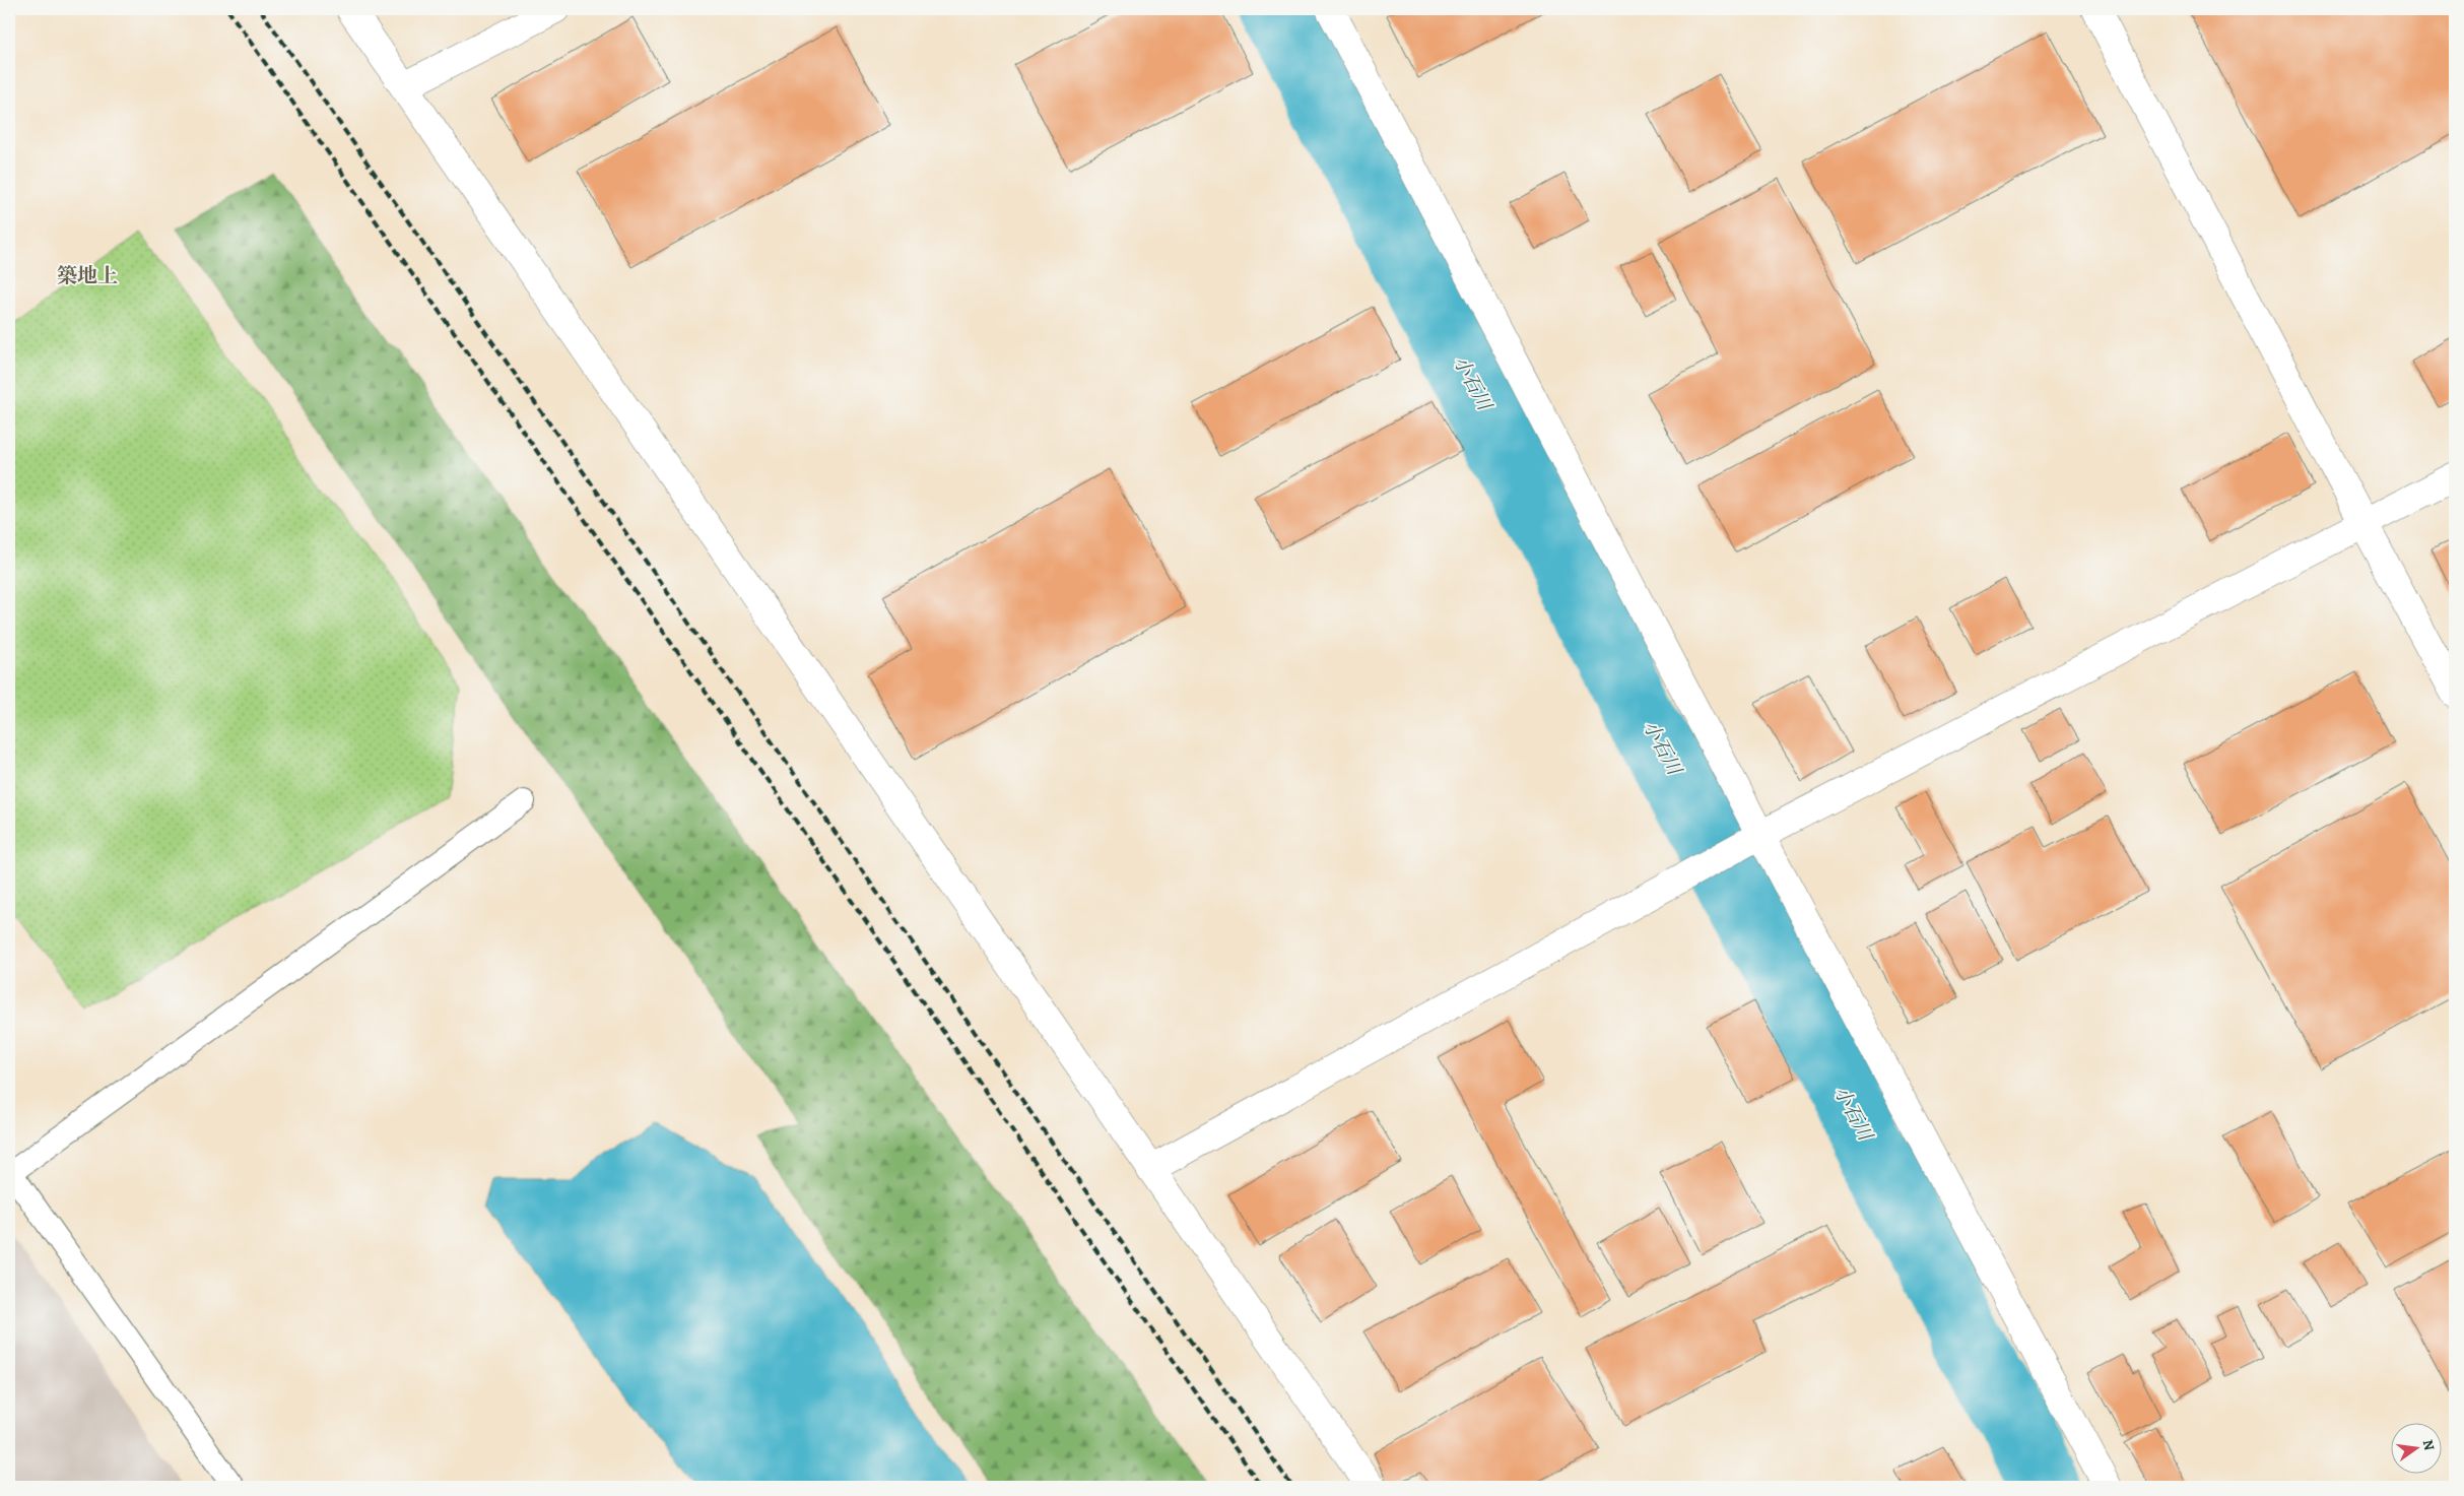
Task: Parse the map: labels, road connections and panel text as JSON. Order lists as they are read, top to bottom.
{
  "districts": ["築地上"],
  "water": ["小石川"],
  "north": "right"
}
